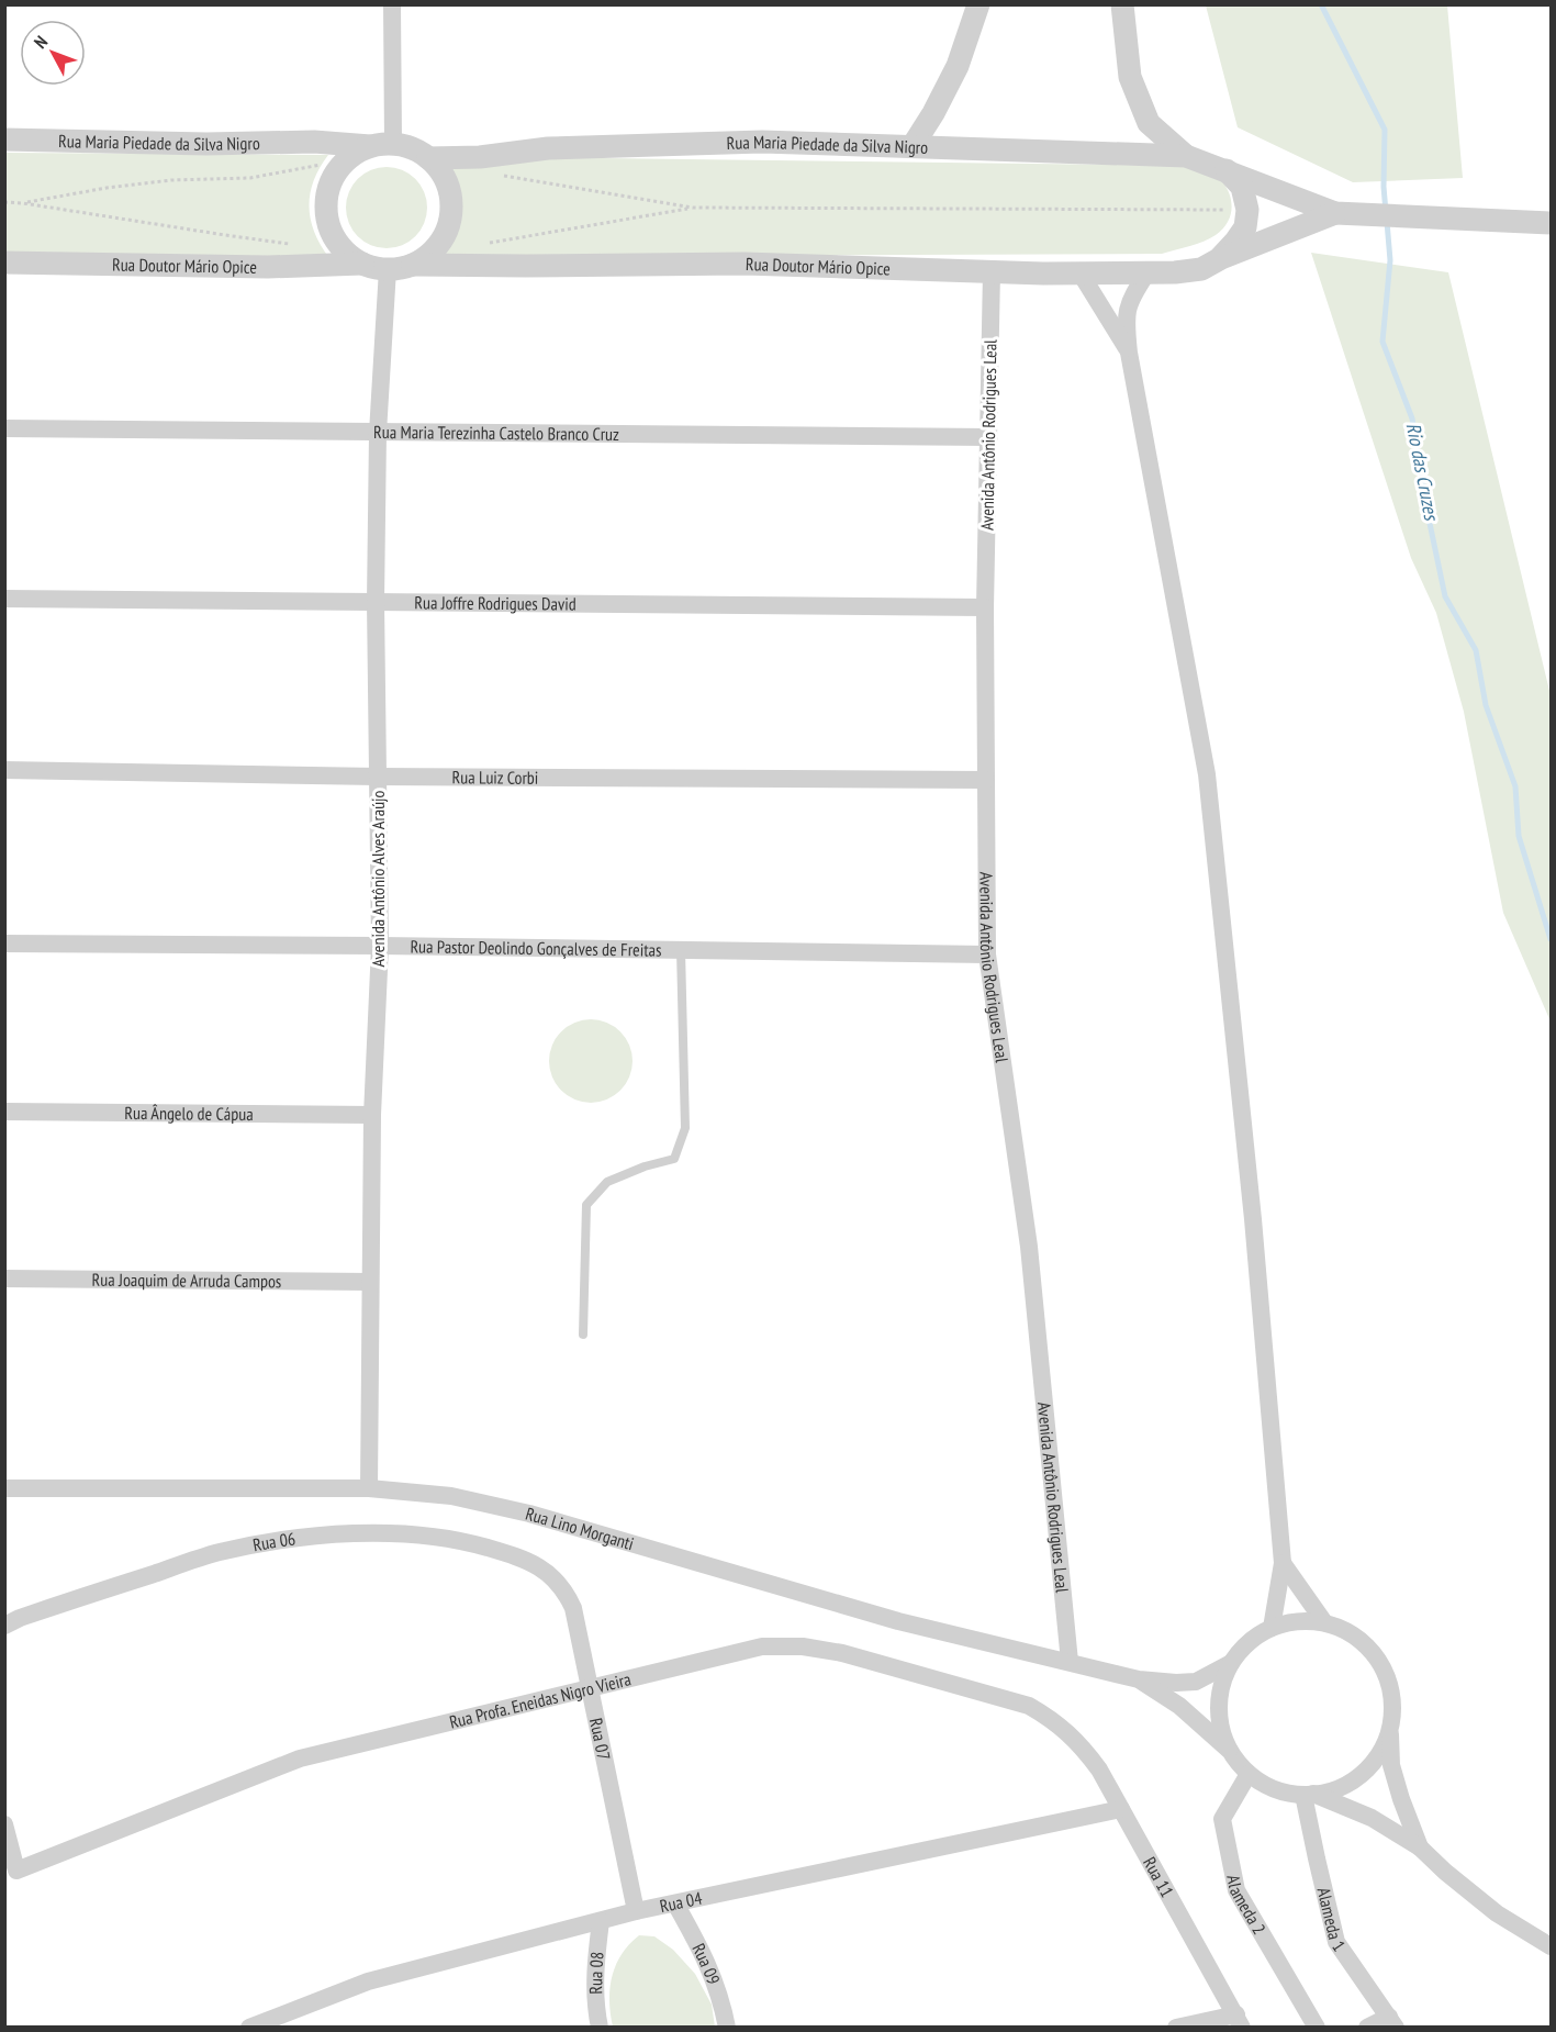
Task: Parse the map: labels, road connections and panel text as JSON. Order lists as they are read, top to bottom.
{
  "streets": {
    "street": [
      "Rua Maria Piedade da Silva Nigro",
      "Rua Doutor Mário Opice",
      "Rua Maria Terezinha Castelo Branco Cruz",
      "Avenida Antônio Rodrigues Leal",
      "Rua Joffre Rodrigues David",
      "Rua Luiz Corbi",
      "Avenida Antônio Alves Araújo",
      "Rua Pastor Deolindo Gonçalves de Freitas",
      "Rua Ângelo de Cápua",
      "Rua Joaquim de Arruda Campos",
      "Rua Lino Morganti",
      "Rua 06",
      "Rua Profa. Eneidas Nigro Vieira",
      "Rua 07",
      "Rua 11",
      "Rua 04",
      "Alameda 2",
      "Alameda 1",
      "Rua 09",
      "Rua 08"
    ]
  },
  "crossings": [
    ["Rua Maria Piedade da Silva Nigro", "Rua Doutor Mário Opice"],
    ["Rua Maria Piedade da Silva Nigro", "Avenida Antônio Alves Araújo"],
    ["Rua Doutor Mário Opice", "Avenida Antônio Rodrigues Leal"],
    ["Rua Doutor Mário Opice", "Avenida Antônio Alves Araújo"],
    ["Rua Maria Terezinha Castelo Branco Cruz", "Avenida Antônio Rodrigues Leal"],
    ["Rua Maria Terezinha Castelo Branco Cruz", "Avenida Antônio Alves Araújo"],
    ["Avenida Antônio Rodrigues Leal", "Rua Joffre Rodrigues David"],
    ["Avenida Antônio Rodrigues Leal", "Rua Luiz Corbi"],
    ["Avenida Antônio Rodrigues Leal", "Rua Pastor Deolindo Gonçalves de Freitas"],
    ["Avenida Antônio Rodrigues Leal", "Rua Lino Morganti"],
    ["Rua Joffre Rodrigues David", "Avenida Antônio Alves Araújo"],
    ["Rua Luiz Corbi", "Avenida Antônio Alves Araújo"],
    ["Avenida Antônio Alves Araújo", "Rua Pastor Deolindo Gonçalves de Freitas"],
    ["Avenida Antônio Alves Araújo", "Rua Ângelo de Cápua"],
    ["Avenida Antônio Alves Araújo", "Rua Joaquim de Arruda Campos"],
    ["Avenida Antônio Alves Araújo", "Rua Lino Morganti"],
    ["Rua 06", "Rua 07"],
    ["Rua Profa. Eneidas Nigro Vieira", "Rua 07"],
    ["Rua Profa. Eneidas Nigro Vieira", "Rua 11"],
    ["Rua 07", "Rua 04"],
    ["Rua 11", "Rua 04"],
    ["Rua 04", "Rua 09"],
    ["Rua 04", "Rua 08"],
    ["Alameda 2", "Alameda 1"]
  ],
  "water": ["Rio das Cruzes"],
  "north": "top left"
}
